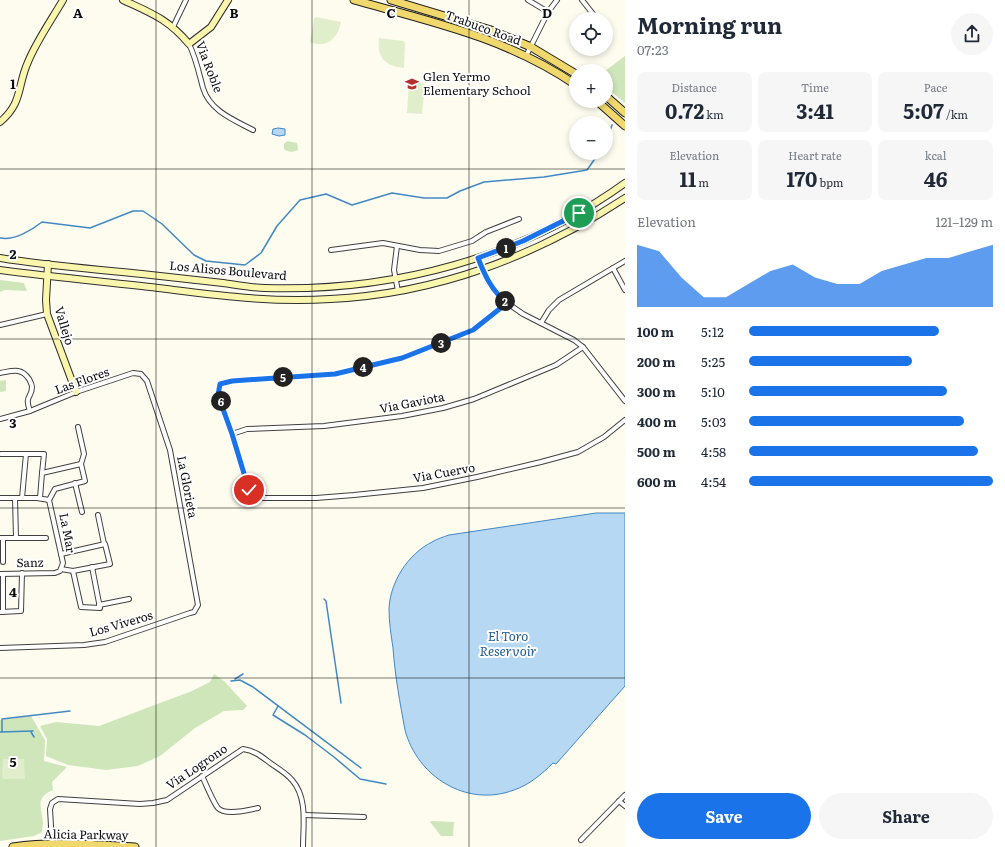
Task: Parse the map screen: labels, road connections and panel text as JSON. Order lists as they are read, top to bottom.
{
  "streets": {
    "main road": [
      "Trabuco Road",
      "Via Roble",
      "Los Alisos Boulevard",
      "Vallejo",
      "Alicia Parkway"
    ],
    "street": [
      "Las Flores",
      "Via Gaviota",
      "Via Cuervo",
      "La Glorieta",
      "La Mar",
      "Sanz",
      "Los Viveros",
      "Via Logrono"
    ]
  },
  "crossings": [
    ["Los Alisos Boulevard", "Vallejo"],
    ["Vallejo", "Las Flores"],
    ["Las Flores", "La Glorieta"],
    ["Via Gaviota", "Via Cuervo"],
    ["La Glorieta", "Los Viveros"],
    ["La Mar", "Sanz"],
    ["Via Logrono", "Alicia Parkway"]
  ],
  "water": ["El Toro Reservoir"],
  "places": {
    "school or university": ["Glen Yermo Elementary School"]
  },
  "page": {
    "heading": ["Morning run", "07:23"],
    "map_buttons": ["+", "−"],
    "stats": [
      ["Distance", "0.72 km"],
      ["Time", "3:41"],
      ["Pace", "5:07 /km"],
      ["Elevation", "11 m"],
      ["Heart rate", "170 bpm"],
      ["kcal", "46"]
    ],
    "chart": ["Elevation", "121–129 m"],
    "pins": [
      "1",
      "2",
      "3",
      "4",
      "5",
      "6"
    ],
    "list": [
      {
        "name": "100 m",
        "note": "5:12"
      },
      {
        "name": "200 m",
        "note": "5:25"
      },
      {
        "name": "300 m",
        "note": "5:10"
      },
      {
        "name": "400 m",
        "note": "5:03"
      },
      {
        "name": "500 m",
        "note": "4:58"
      },
      {
        "name": "600 m",
        "note": "4:54"
      }
    ],
    "buttons": ["Save", "Share"]
  },
  "grid": {
    "columns": [
      "A",
      "B",
      "C",
      "D"
    ],
    "rows": [
      "1",
      "2",
      "3",
      "4",
      "5"
    ]
  }
}
